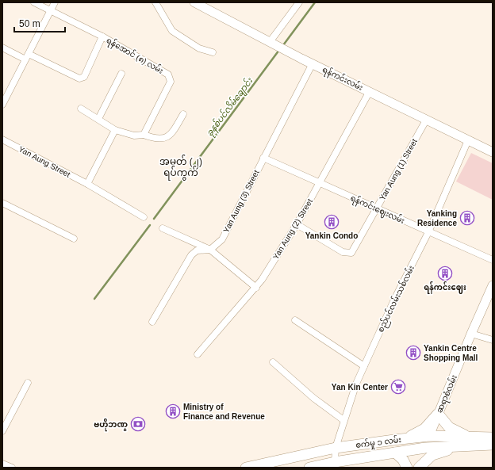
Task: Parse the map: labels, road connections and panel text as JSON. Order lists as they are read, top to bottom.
{
  "streets": {
    "main road": ["ရန်ကင်းလမ်း", "ဆရာစံလမ်း", "စက်မှု ၁ လမ်း"],
    "street": [
      "ရန်အောင် (၈) လမ်း",
      "Yan Aung Street",
      "Yan Aung (1) Street",
      "Yan Aung (3) Street",
      "ရန်ကင်းဈေးလမ်း",
      "Yan Aung (2) Street",
      "စည်ပင်လမ်းသစ်လမ်း"
    ]
  },
  "crossings": [
    ["ရန်ကင်းလမ်း", "Yan Aung (1) Street"],
    ["ရန်ကင်းလမ်း", "Yan Aung (3) Street"],
    ["ရန်ကင်းလမ်း", "Yan Aung (2) Street"],
    ["ရန်ကင်းလမ်း", "စည်ပင်လမ်းသစ်လမ်း"],
    ["Yan Aung (1) Street", "ရန်ကင်းဈေးလမ်း"],
    ["Yan Aung (1) Street", "Yan Aung (2) Street"],
    ["Yan Aung (3) Street", "ရန်ကင်းဈေးလမ်း"],
    ["ရန်ကင်းဈေးလမ်း", "Yan Aung (2) Street"],
    ["ရန်ကင်းဈေးလမ်း", "စည်ပင်လမ်းသစ်လမ်း"],
    ["စည်ပင်လမ်းသစ်လမ်း", "စက်မှု ၁ လမ်း"],
    ["ဆရာစံလမ်း", "စက်မှု ၁ လမ်း"]
  ],
  "districts": ["အမှတ် (၂) ရပ်ကွက်"],
  "water": ["ခုနစ်ပင်လိမ်ချောင်း"],
  "places": {
    "building": [
      "Yanking Residence",
      "Yankin Condo",
      "ရန်ကင်းဈေး",
      "Yankin Centre Shopping Mall",
      "Ministry of Finance and Revenue"
    ],
    "supermarket": ["Yan Kin Center"],
    "bank": ["ဗဟိုဘဏ္"]
  },
  "scale_bar": "50 m"
}
